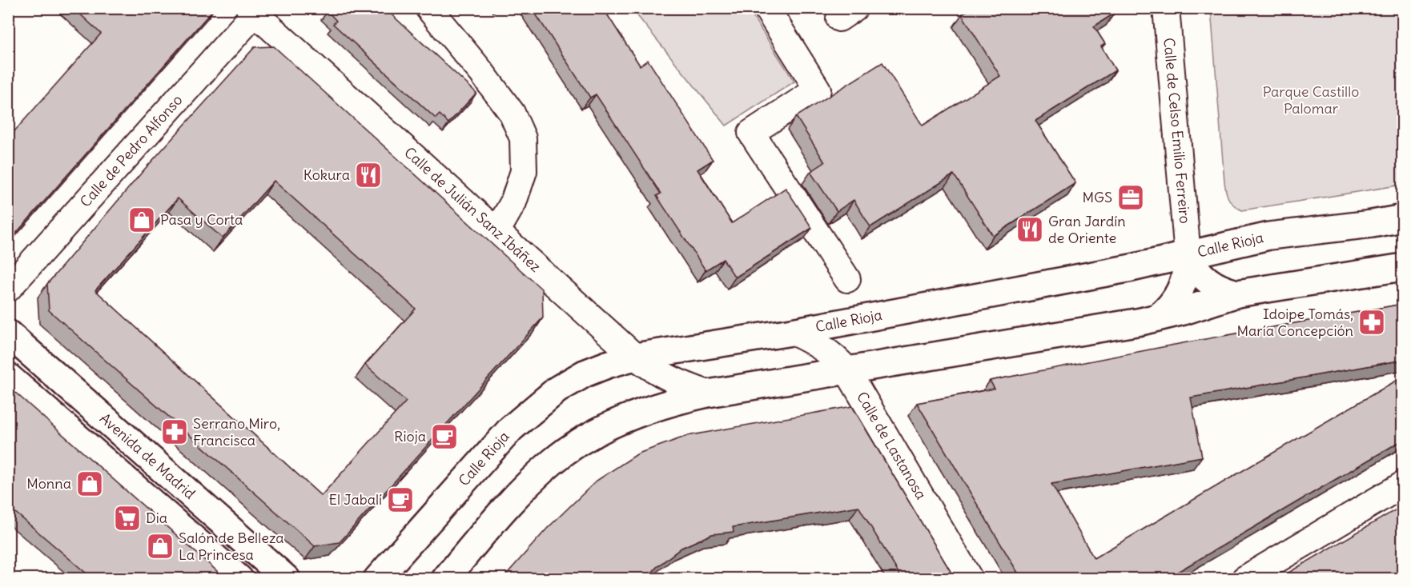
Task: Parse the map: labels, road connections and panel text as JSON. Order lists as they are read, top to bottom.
{
  "streets": {
    "main road": ["Calle Rioja", "Avenida de Madrid"],
    "street": [
      "Calle de Celso Emilio Ferreiro",
      "Calle de Pedro Alfonso",
      "Calle de Julián Sanz Ibáñez",
      "Calle de Lastanosa"
    ]
  },
  "crossings": [
    ["Calle de Celso Emilio Ferreiro", "Calle Rioja"],
    ["Calle de Pedro Alfonso", "Calle de Julián Sanz Ibáñez"],
    ["Calle de Julián Sanz Ibáñez", "Calle Rioja"],
    ["Calle Rioja", "Calle de Lastanosa"]
  ],
  "parks": ["Parque Castillo Palomar"],
  "places": {
    "restaurant": ["Kokura", "Gran Jardín de Oriente"],
    "office": ["MGS"],
    "shop": ["Pasa y Corta", "Monna", "Salón de Belleza La Princesa"],
    "pharmacy": ["Idoipe Tomás, María Concepción", "Serrano Miro, Francisca"],
    "cafe": ["Rioja", "El Jabalí"],
    "supermarket": ["Dia"]
  }
}
